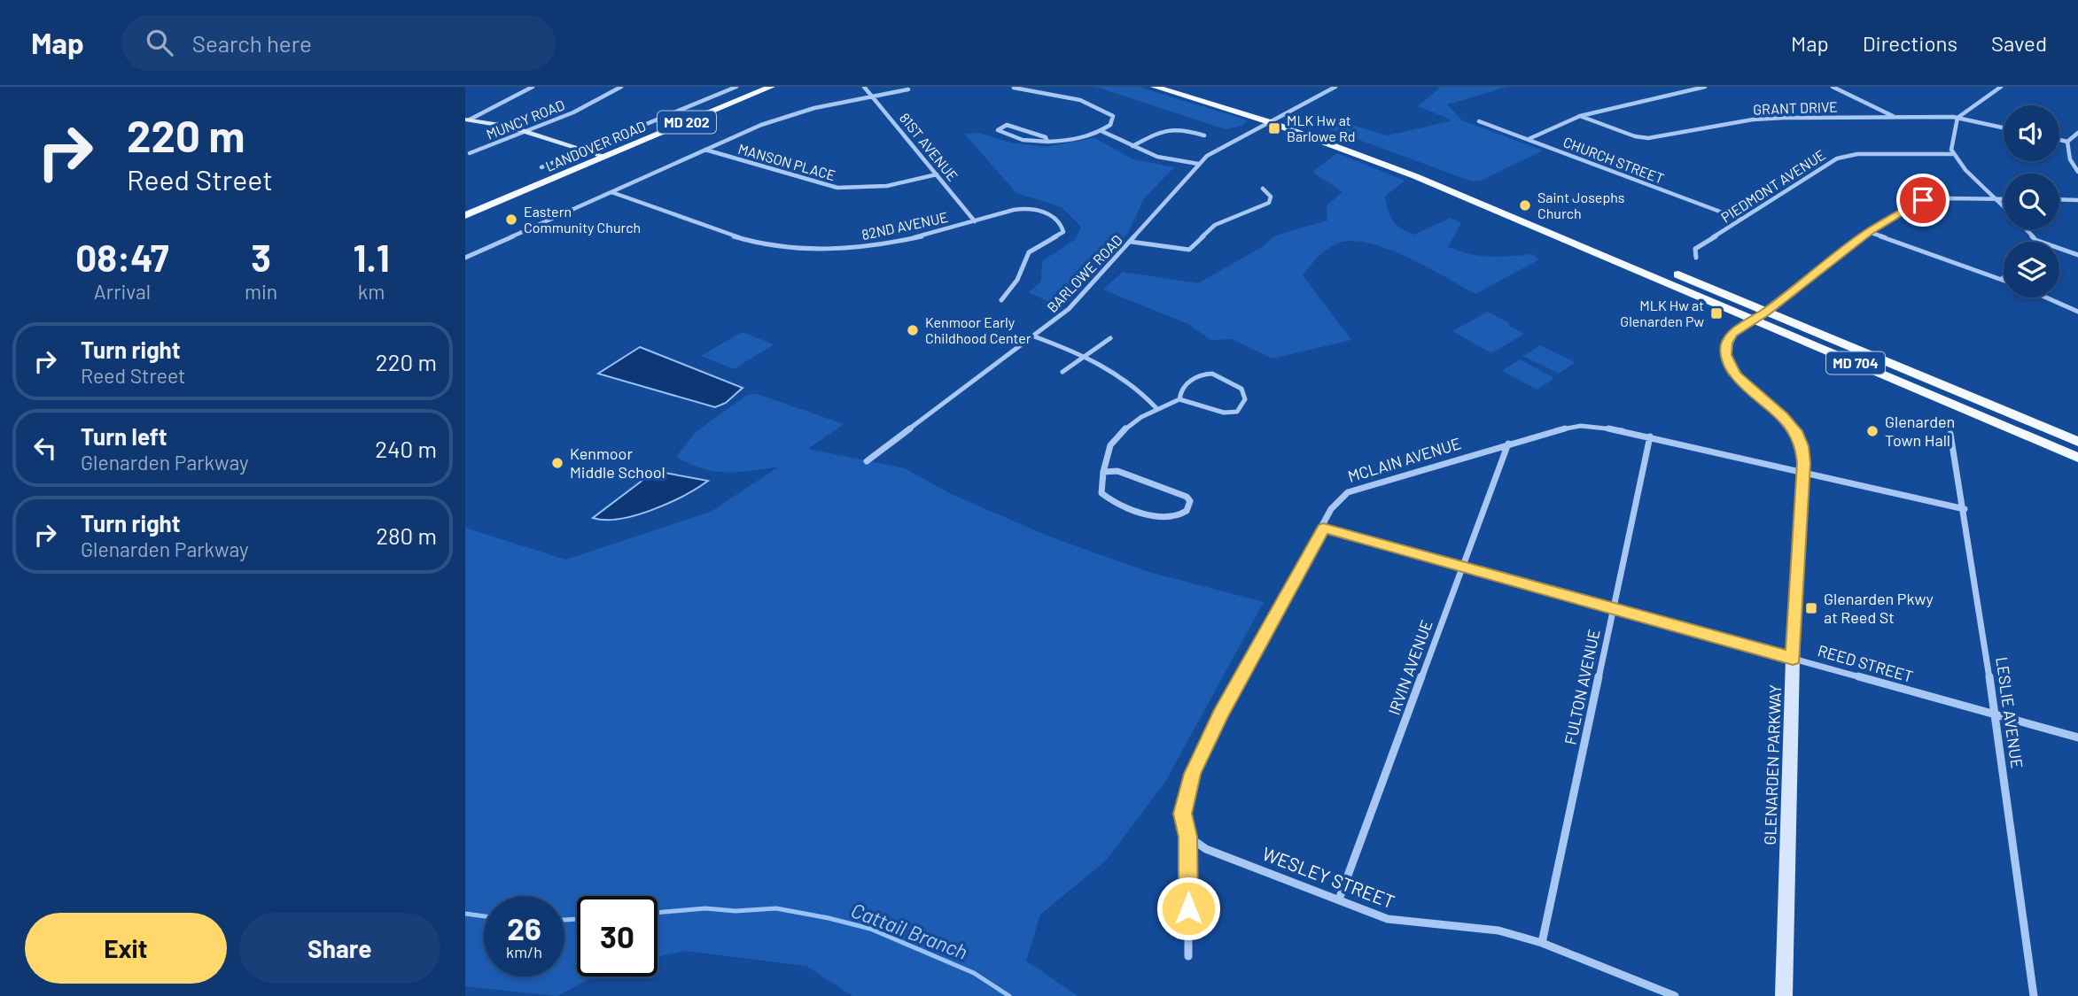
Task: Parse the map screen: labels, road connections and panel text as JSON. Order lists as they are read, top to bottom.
{
  "streets": {
    "main road": ["MD 202", "LANDOVER ROAD", "MD 704"],
    "street": [
      "GRANT DRIVE",
      "MUNCY ROAD",
      "81ST AVENUE",
      "CHURCH STREET",
      "MANSON PLACE",
      "PIEDMONT AVENUE",
      "82ND AVENUE",
      "BARLOWE ROAD",
      "MCLAIN AVENUE",
      "REED STREET",
      "IRVIN AVENUE",
      "FULTON AVENUE",
      "LESLIE AVENUE",
      "GLENARDEN PARKWAY",
      "WESLEY STREET"
    ]
  },
  "crossings": [
    ["81ST AVENUE", "MANSON PLACE"],
    ["81ST AVENUE", "82ND AVENUE"],
    ["CHURCH STREET", "PIEDMONT AVENUE"],
    ["BARLOWE ROAD", "MD 704"],
    ["MD 704", "GLENARDEN PARKWAY"],
    ["MCLAIN AVENUE", "REED STREET"],
    ["MCLAIN AVENUE", "IRVIN AVENUE"],
    ["MCLAIN AVENUE", "FULTON AVENUE"],
    ["MCLAIN AVENUE", "LESLIE AVENUE"],
    ["MCLAIN AVENUE", "GLENARDEN PARKWAY"],
    ["MCLAIN AVENUE", "WESLEY STREET"],
    ["REED STREET", "IRVIN AVENUE"],
    ["REED STREET", "FULTON AVENUE"],
    ["REED STREET", "LESLIE AVENUE"],
    ["REED STREET", "GLENARDEN PARKWAY"],
    ["IRVIN AVENUE", "WESLEY STREET"],
    ["FULTON AVENUE", "WESLEY STREET"]
  ],
  "water": ["Cattail Branch"],
  "places": {
    "transit": ["MLK Hw at Barlowe Rd", "MLK Hw at Glenarden Pw", "Glenarden Pkwy at Reed St"],
    "other": [
      "Saint Josephs Church",
      "Eastern Community Church",
      "Kenmoor Early Childhood Center",
      "Glenarden Town Hall",
      "Kenmoor Middle School"
    ]
  },
  "page": {
    "header": "Map",
    "search": "Search here",
    "nav": ["Map", "Directions", "Saved"],
    "turn": ["220 m", "Reed Street"],
    "eta": [
      "08:47",
      "Arrival",
      "3",
      "min",
      "1.1",
      "km"
    ],
    "list": [
      {
        "name": "Turn right",
        "note": "Reed Street",
        "value": "220 m"
      },
      {
        "name": "Turn left",
        "note": "Glenarden Parkway",
        "value": "240 m"
      },
      {
        "name": "Turn right",
        "note": "Glenarden Parkway",
        "value": "280 m"
      }
    ],
    "speed": "26 km/h",
    "limit": "30",
    "buttons": ["Exit", "Share"]
  }
}
